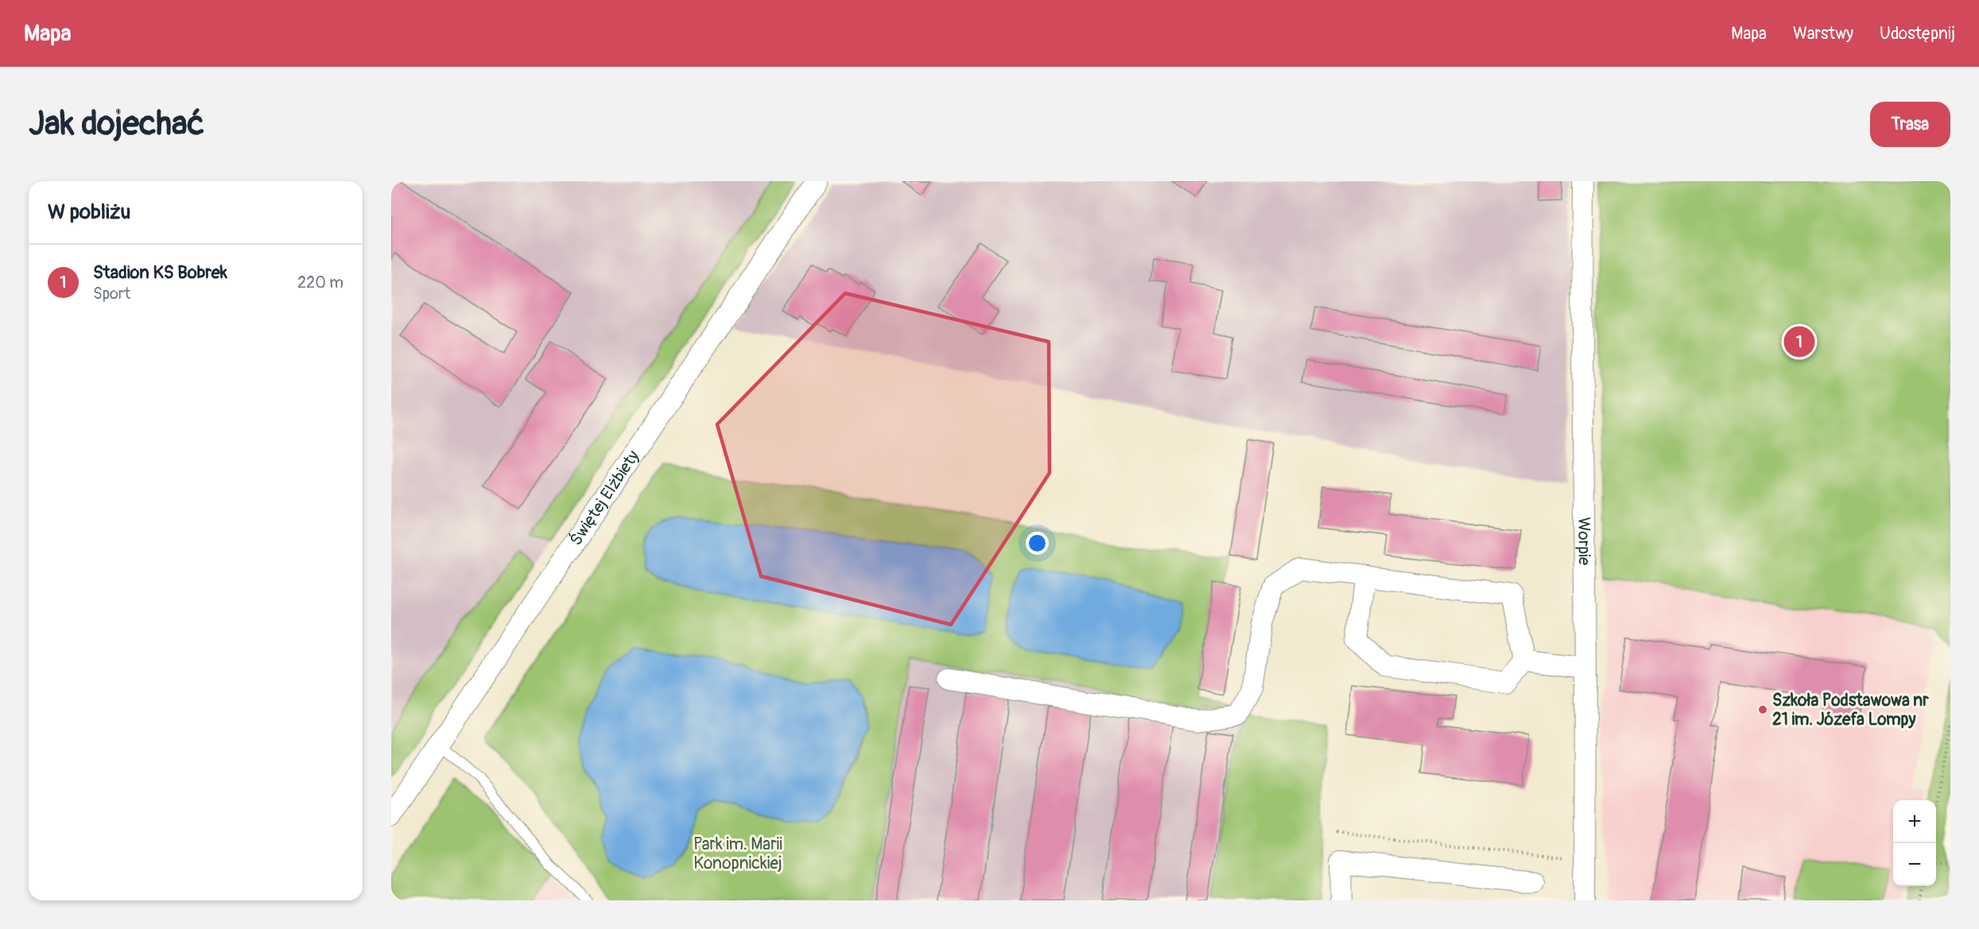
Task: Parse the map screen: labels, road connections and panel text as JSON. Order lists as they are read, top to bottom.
{
  "streets": {
    "street": ["Świętej Elżbiety", "Worpie"]
  },
  "parks": ["Park im. Marii Konopnickiej"],
  "places": ["Szkoła Podstawowa nr 21 im. Józefa Lompy"],
  "page": {
    "header": "Mapa",
    "nav": ["Mapa", "Warstwy", "Udostępnij"],
    "buttons": "Trasa",
    "title": "Jak dojechać",
    "heading": "W pobliżu",
    "list": [
      {
        "mark": "1",
        "name": "Stadion KS Bobrek",
        "note": "Sport",
        "value": "220 m"
      }
    ],
    "pins": "1",
    "map_buttons": ["+", "−"]
  }
}
